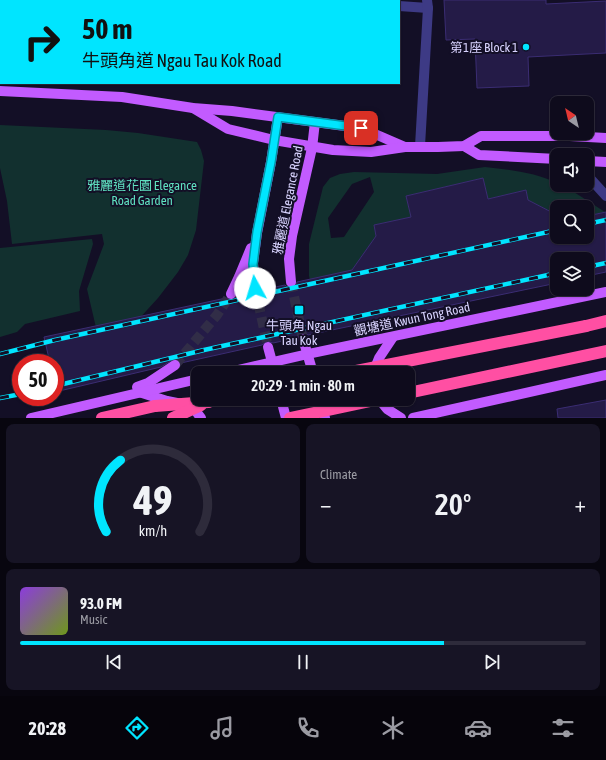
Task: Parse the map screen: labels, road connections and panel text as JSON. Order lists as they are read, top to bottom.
{
  "streets": {
    "main road": ["雅麗道 Elegance Road", "觀塘道 Kwun Tong Road"]
  },
  "parks": ["雅麗道花園 Elegance Road Garden"],
  "places": {
    "other": ["第1座 Block 1"],
    "transit": ["牛頭角 Ngau Tau Kok"]
  },
  "north": "top left",
  "page": {
    "turn": ["50 m", "牛頭角道 Ngau Tau Kok Road"],
    "limit": "50",
    "trip": "20:29 · 1 min · 80 m",
    "tile": "Climate",
    "heat": ["−", "20°", "+"],
    "song": ["93.0 FM", "Music"],
    "tabs": "20:28",
    "gauge": ["49", "km/h"]
  }
}
